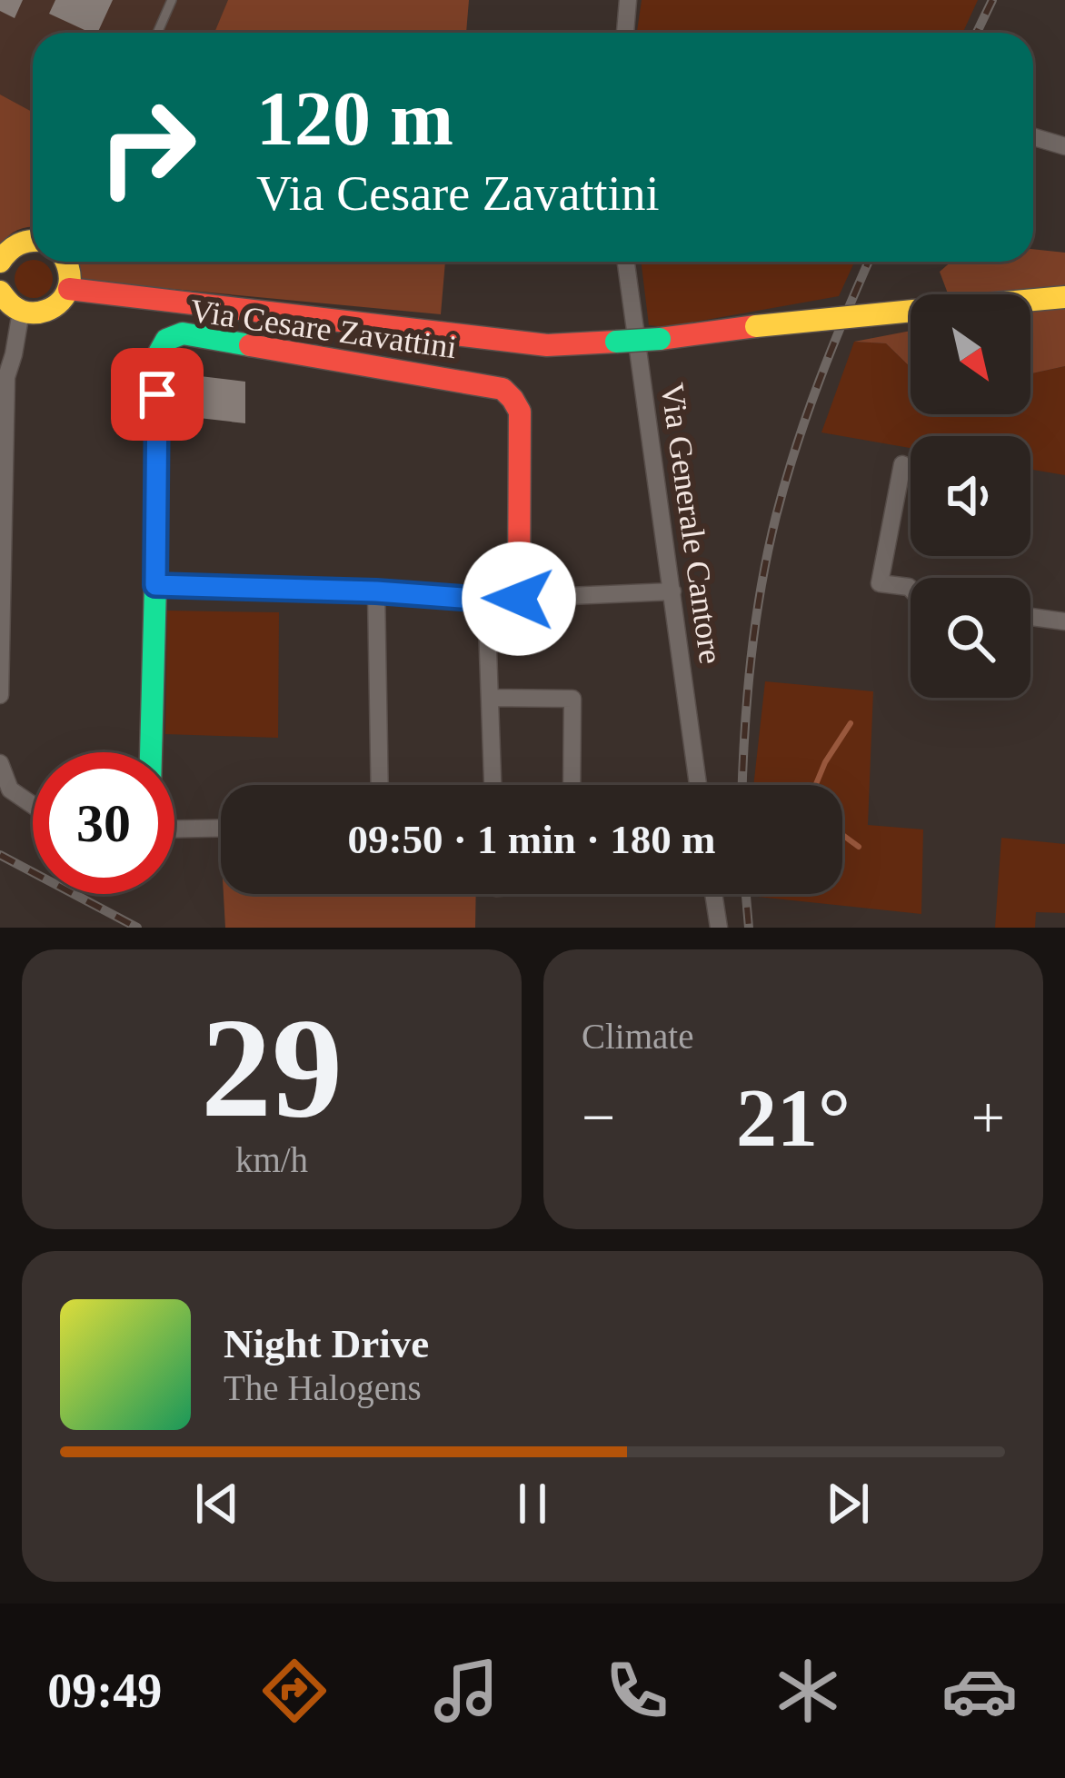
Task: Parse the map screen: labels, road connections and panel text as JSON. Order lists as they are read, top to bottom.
{
  "streets": {
    "street": ["Via Cesare Zavattini", "Via Generale Cantore"]
  },
  "north": "bottom right",
  "page": {
    "turn": ["120 m", "Via Cesare Zavattini"],
    "limit": "30",
    "trip": "09:50 · 1 min · 180 m",
    "tile": [
      ["29", "km/h"],
      "Climate"
    ],
    "heat": ["−", "21°", "+"],
    "song": ["Night Drive", "The Halogens"],
    "tabs": "09:49"
  }
}
